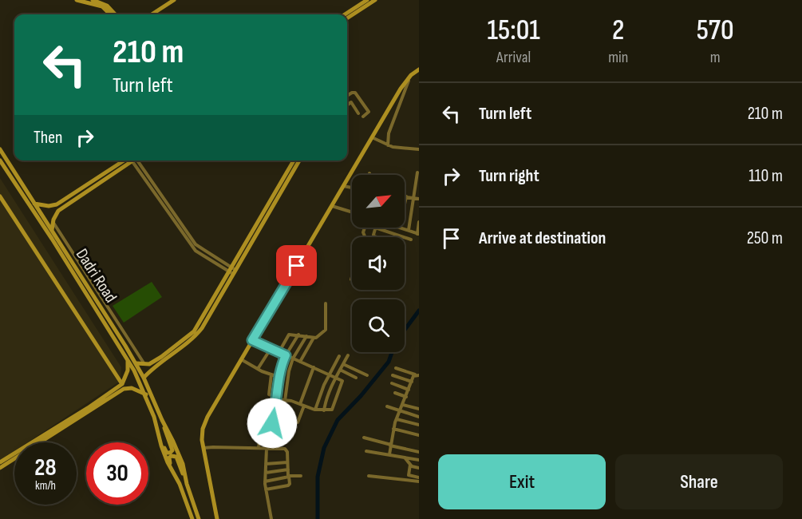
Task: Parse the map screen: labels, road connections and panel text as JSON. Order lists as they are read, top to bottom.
{
  "streets": {
    "street": ["Dadri Road"]
  },
  "north": "top right",
  "page": {
    "eta": [
      "15:01",
      "Arrival",
      "2",
      "min",
      "570",
      "m"
    ],
    "turn": ["210 m", "Turn left"],
    "list": [
      {
        "name": "Turn left",
        "value": "210 m"
      },
      {
        "name": "Turn right",
        "value": "110 m"
      },
      {
        "name": "Arrive at destination",
        "value": "250 m"
      }
    ],
    "then": "Then",
    "speed": "28 km/h",
    "limit": "30",
    "buttons": ["Exit", "Share"]
  }
}
